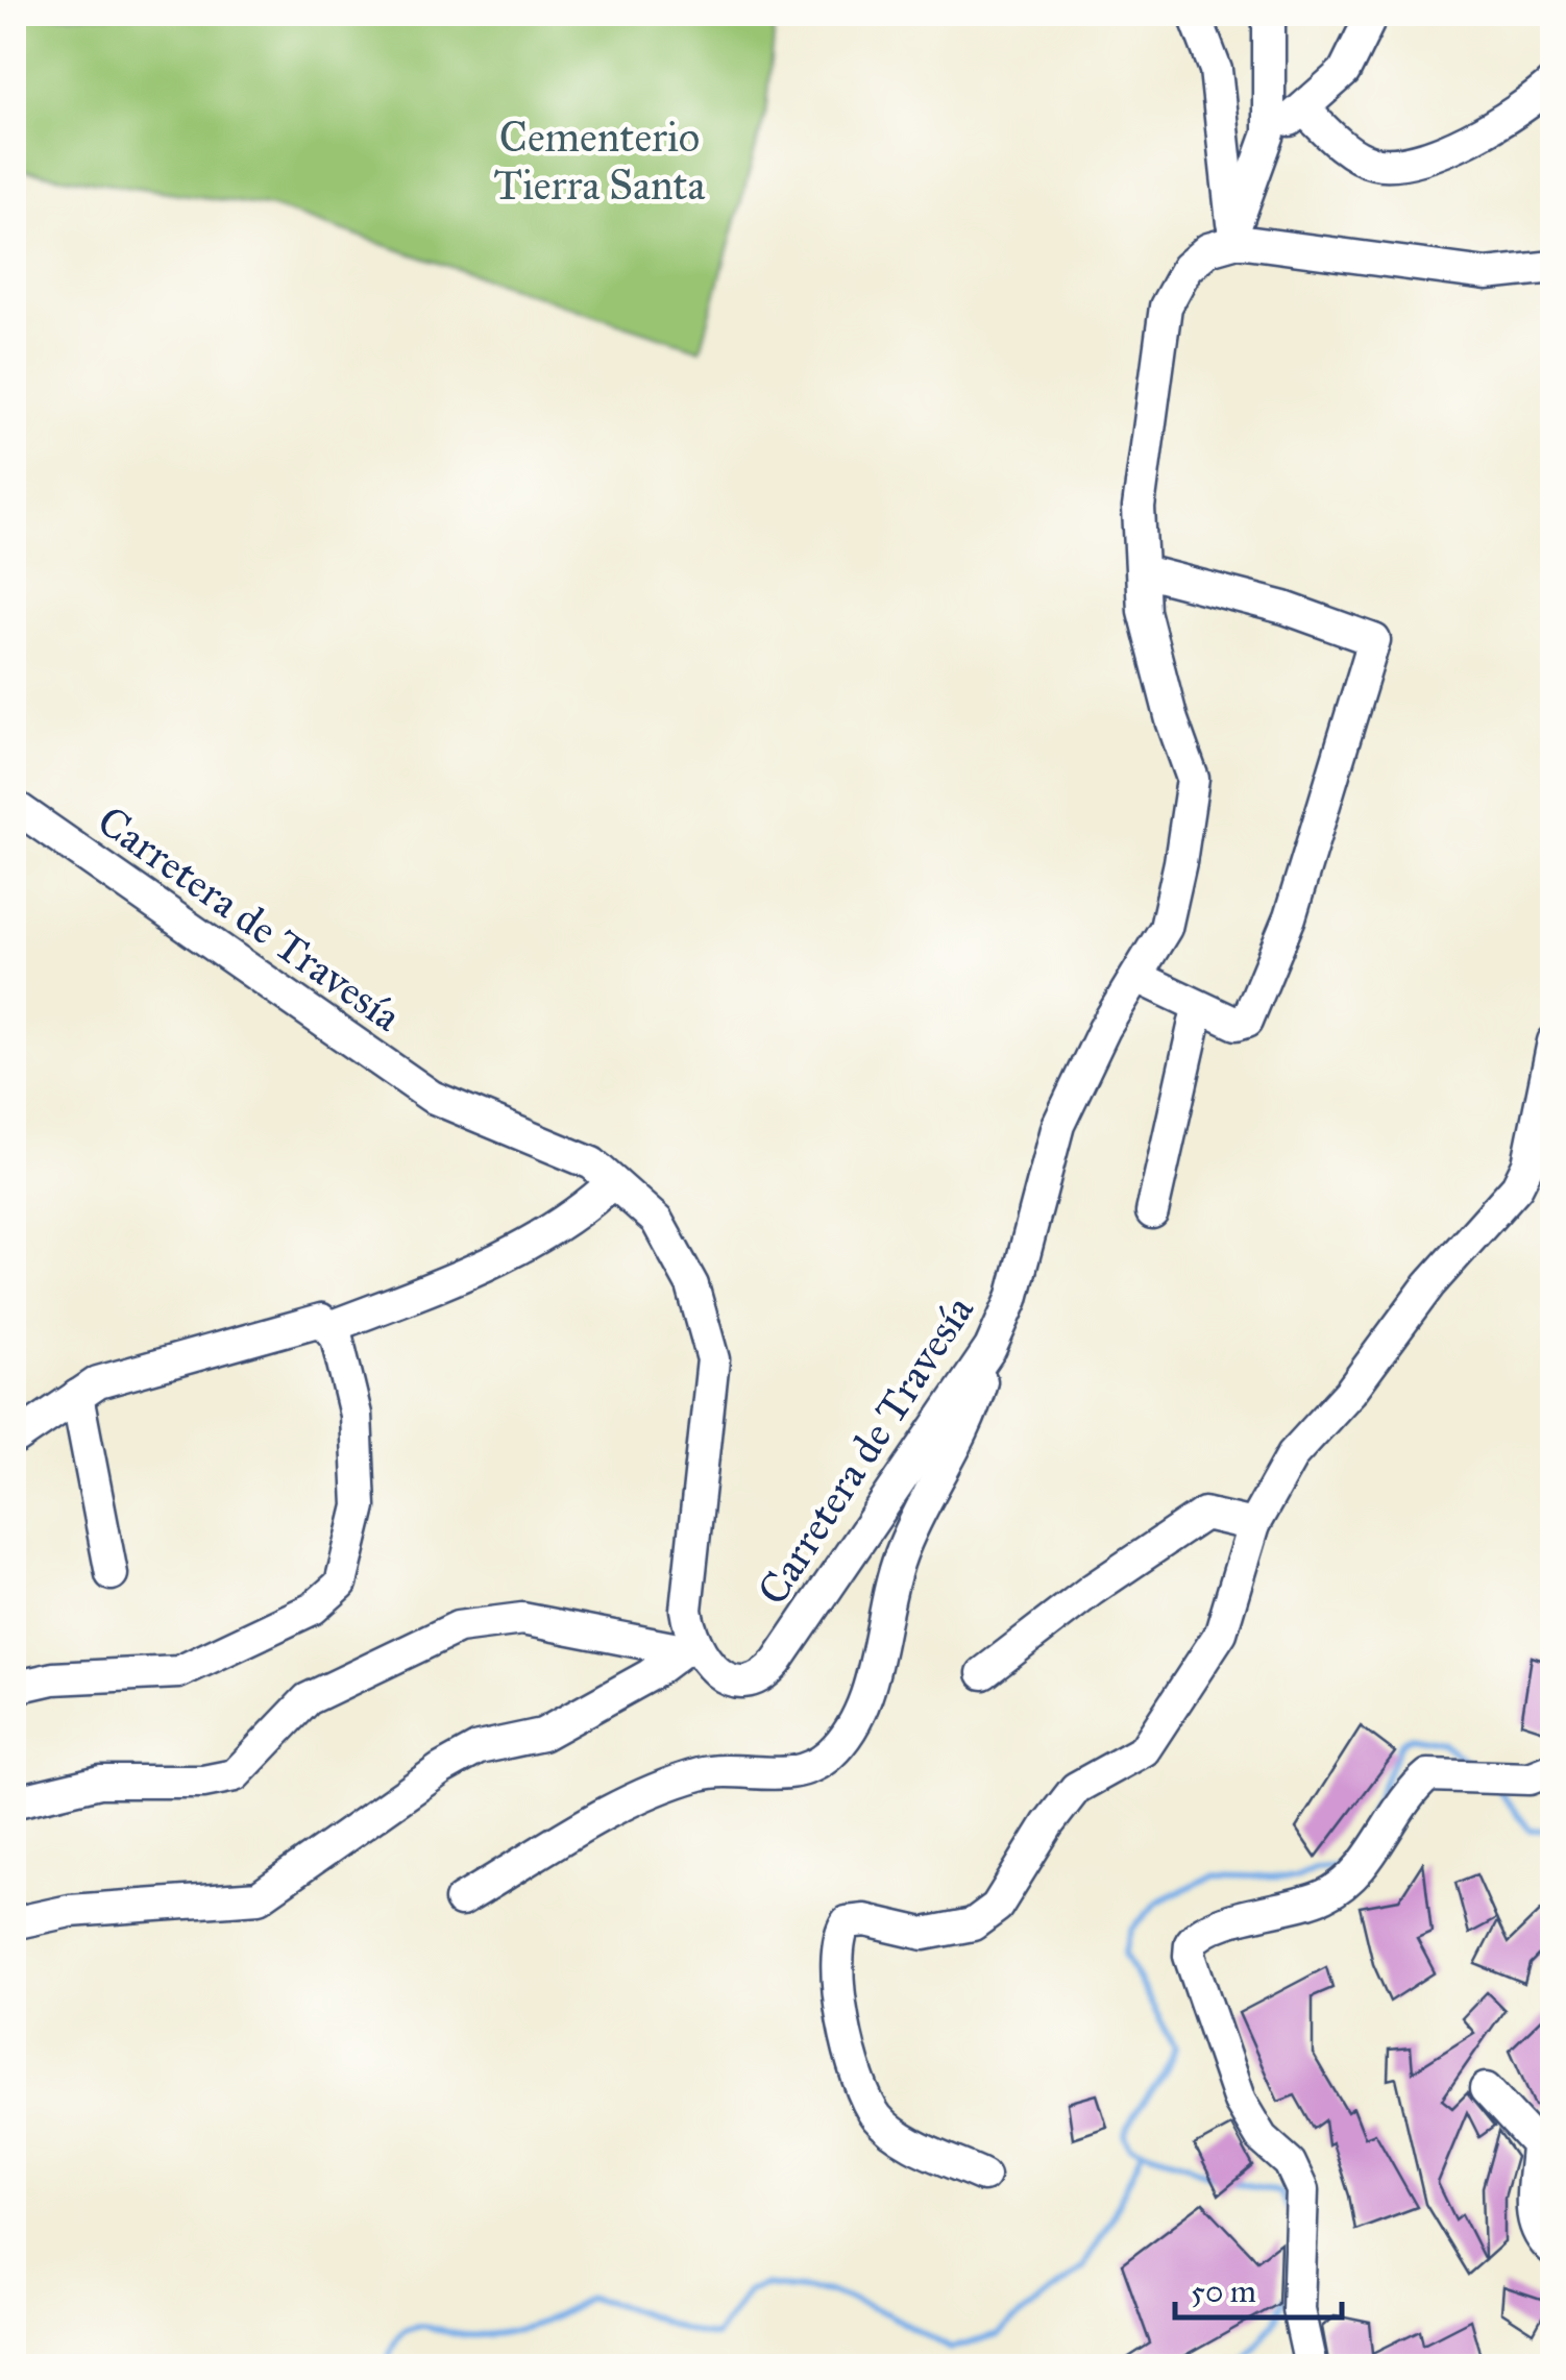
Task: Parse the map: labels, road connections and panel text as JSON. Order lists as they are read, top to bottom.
{
  "streets": {
    "street": ["Carretera de Travesía"]
  },
  "parks": ["Cementerio Tierra Santa"],
  "scale_bar": "50 m"
}
